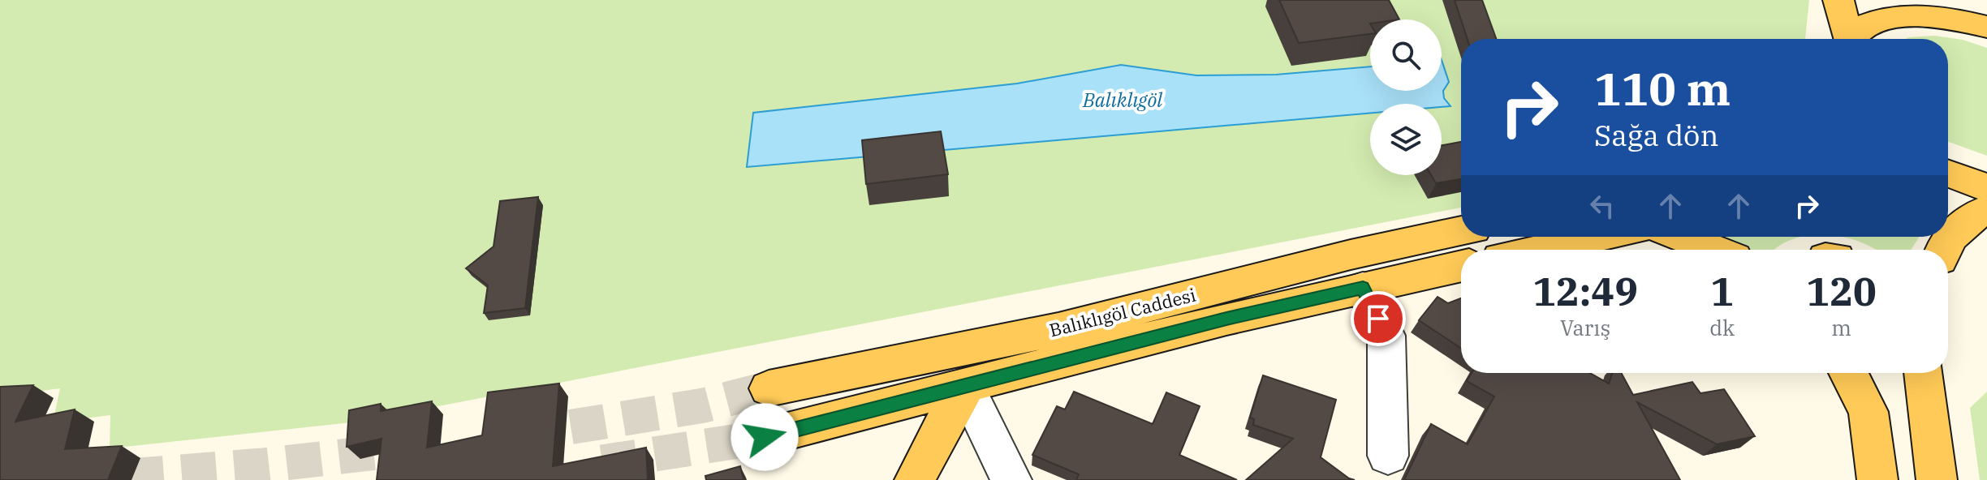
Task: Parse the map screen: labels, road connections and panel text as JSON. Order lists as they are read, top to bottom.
{
  "streets": {
    "main road": ["Balıklıgöl Caddesi"]
  },
  "water": ["Balıklıgöl"],
  "page": {
    "turn": ["110 m", "Sağa dön"],
    "eta": [
      "12:49",
      "Varış",
      "1",
      "dk",
      "120",
      "m"
    ]
  }
}
